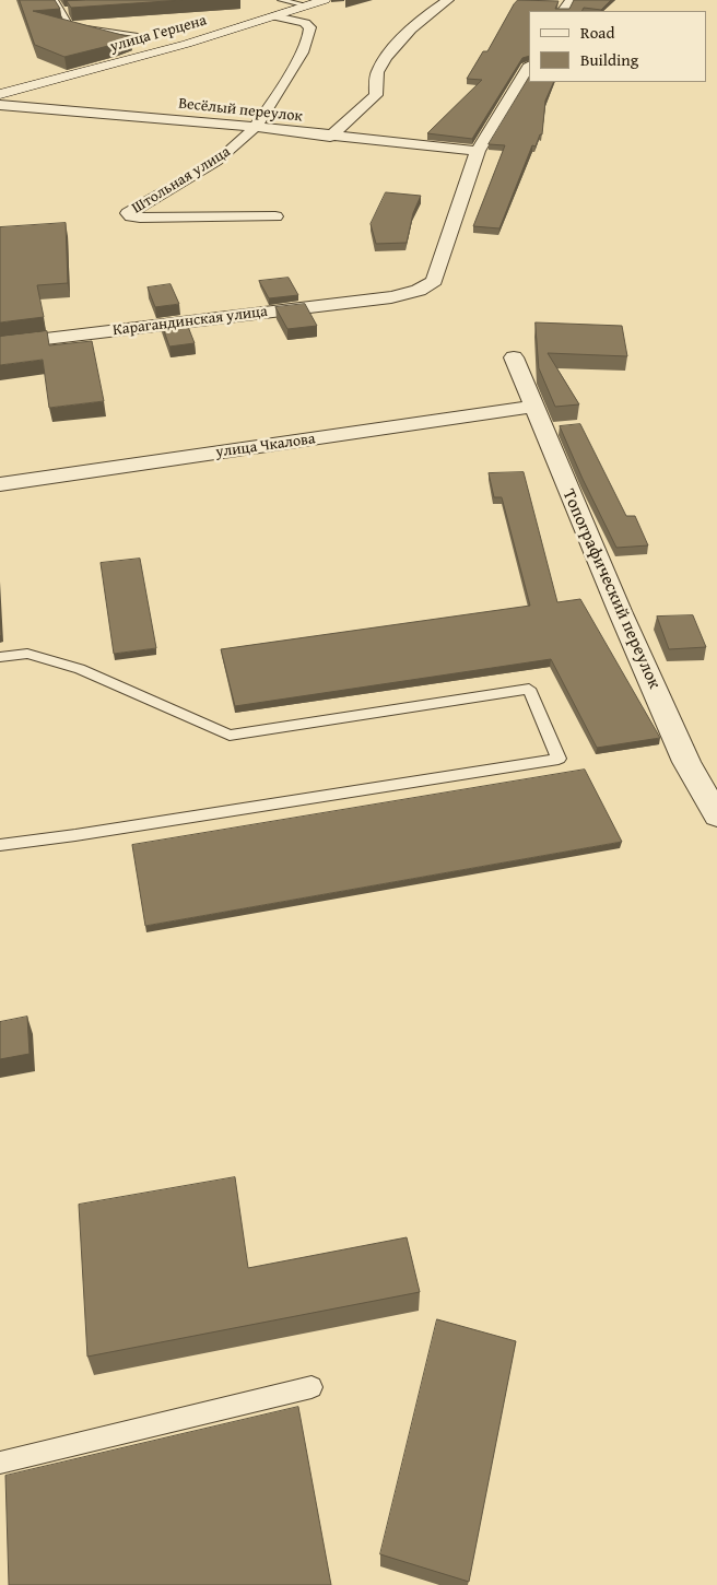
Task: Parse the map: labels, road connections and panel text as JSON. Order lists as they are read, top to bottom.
{
  "streets": {
    "main road": ["улица Герцена"],
    "street": [
      "Весёлый переулок",
      "Штольная улица",
      "Карагандинская улица",
      "улица Чкалова",
      "Топографический переулок"
    ]
  },
  "crossings": [
    ["улица Герцена", "Штольная улица"],
    ["Весёлый переулок", "Штольная улица"],
    ["Весёлый переулок", "Карагандинская улица"],
    ["улица Чкалова", "Топографический переулок"]
  ],
  "legend": ["Road", "Building"]
}
